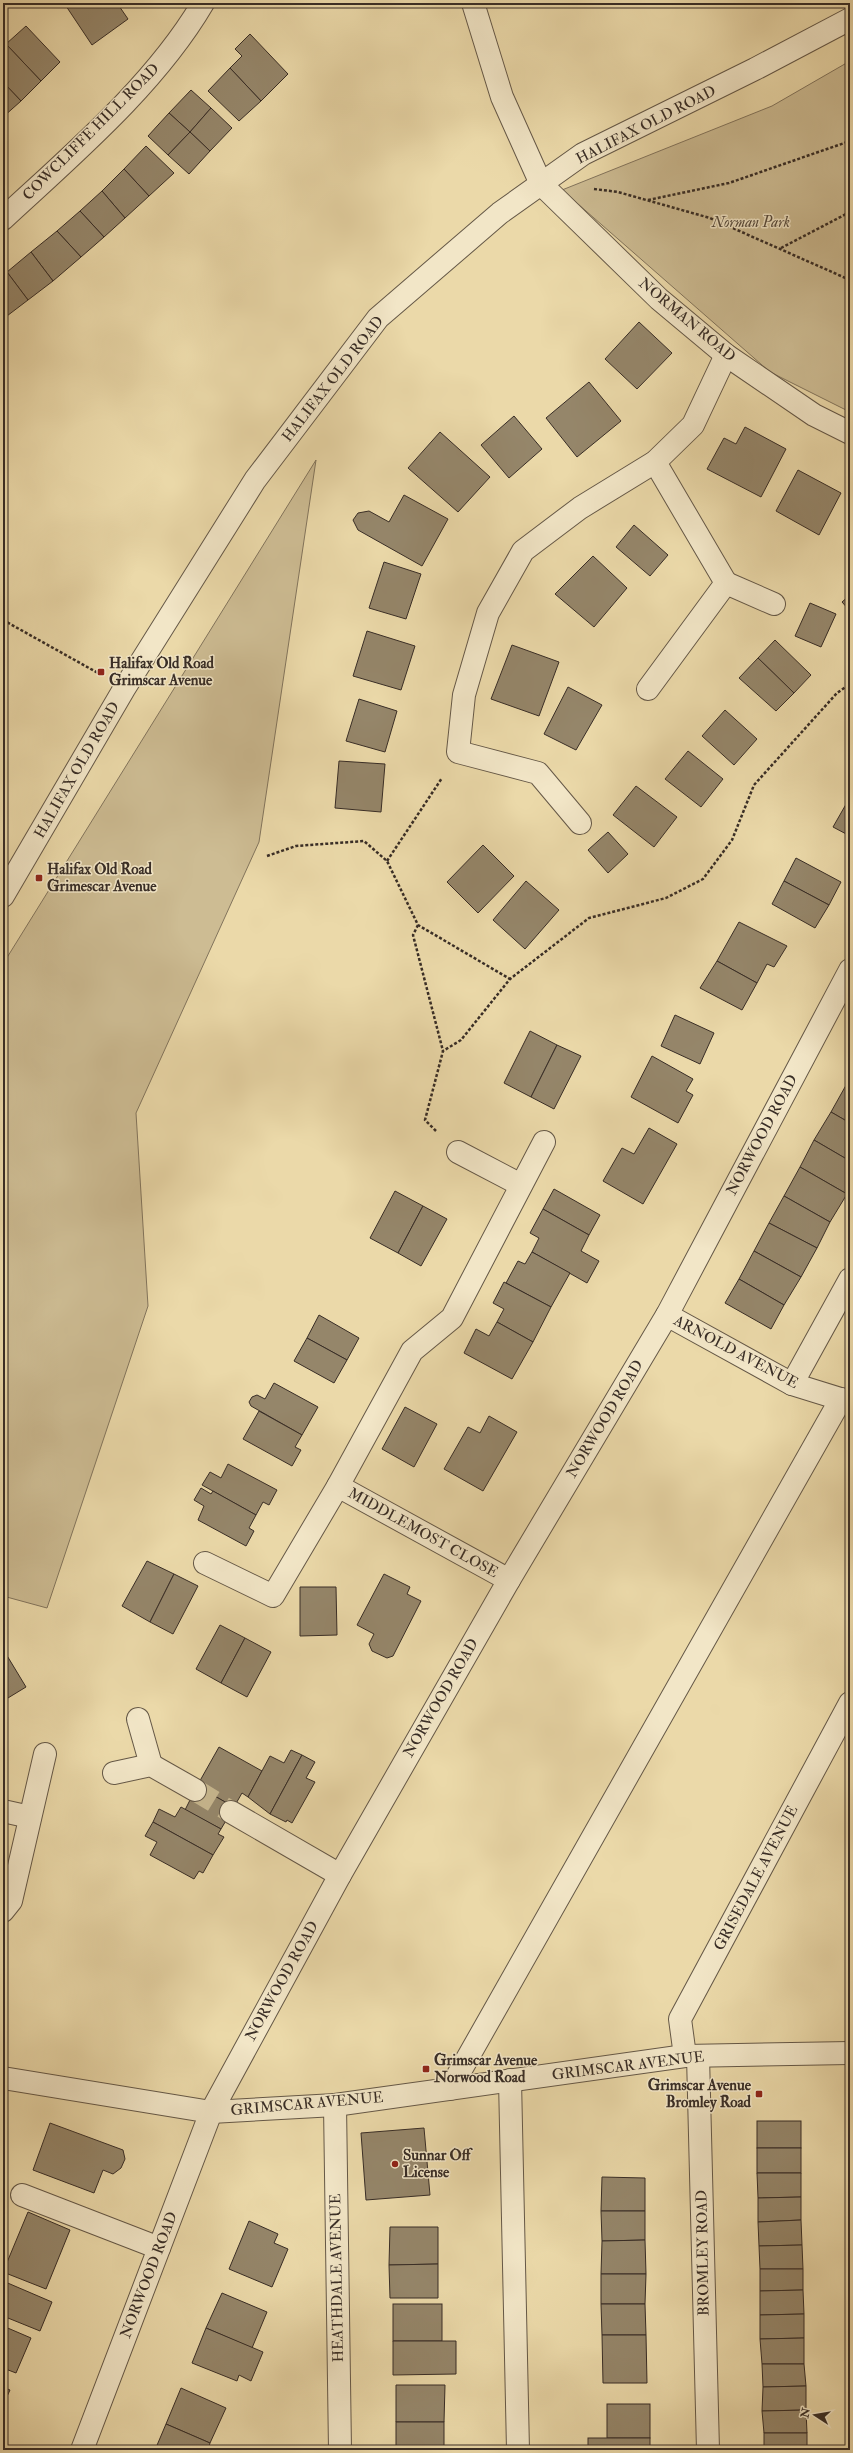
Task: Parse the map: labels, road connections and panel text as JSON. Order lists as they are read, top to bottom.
{
  "streets": {
    "street": [
      "HALIFAX OLD ROAD",
      "COWCLIFFE HILL ROAD",
      "NORMAN ROAD",
      "NORWOOD ROAD",
      "ARNOLD AVENUE",
      "MIDDLEMOST CLOSE",
      "GRISEDALE AVENUE",
      "GRIMSCAR AVENUE",
      "BROMLEY ROAD",
      "HEATHDALE AVENUE"
    ]
  },
  "crossings": [
    ["HALIFAX OLD ROAD", "NORMAN ROAD"],
    ["NORWOOD ROAD", "ARNOLD AVENUE"],
    ["NORWOOD ROAD", "MIDDLEMOST CLOSE"],
    ["NORWOOD ROAD", "GRIMSCAR AVENUE"],
    ["GRISEDALE AVENUE", "GRIMSCAR AVENUE"],
    ["GRISEDALE AVENUE", "BROMLEY ROAD"],
    ["GRIMSCAR AVENUE", "BROMLEY ROAD"],
    ["GRIMSCAR AVENUE", "HEATHDALE AVENUE"]
  ],
  "parks": ["Norman Park"],
  "places": {
    "transit": [
      "Halifax Old Road Grimscar Avenue",
      "Halifax Old Road Grimescar Avenue",
      "Grimscar Avenue Norwood Road",
      "Grimscar Avenue Bromley Road"
    ],
    "other": ["Sunnar Off License"]
  },
  "north": "left"
}
